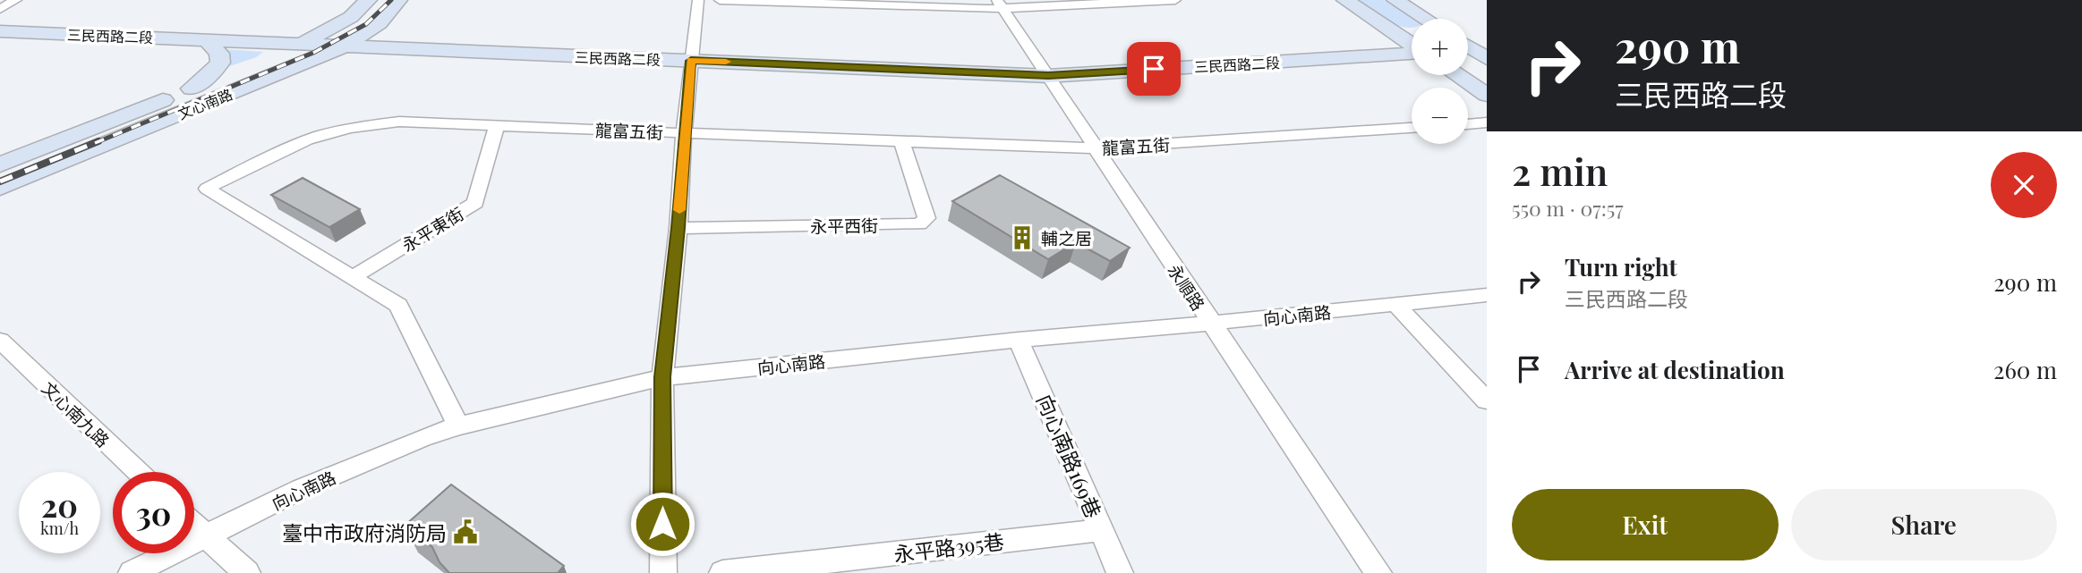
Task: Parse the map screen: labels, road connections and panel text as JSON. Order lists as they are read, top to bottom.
{
  "streets": {
    "street": [
      "三民西路二段",
      "文心南路",
      "龍富五街",
      "永平西街",
      "永平東街",
      "永順路",
      "向心南路",
      "文心南九路",
      "向心南路169巷",
      "永平路395巷"
    ]
  },
  "crossings": [
    ["三民西路二段", "文心南路"],
    ["三民西路二段", "永順路"],
    ["龍富五街", "永平西街"],
    ["龍富五街", "永平東街"],
    ["龍富五街", "永順路"],
    ["龍富五街", "向心南路"],
    ["永順路", "向心南路"],
    ["向心南路", "向心南路169巷"],
    ["向心南路169巷", "永平路395巷"]
  ],
  "places": {
    "building": ["輔之居"],
    "public building": ["臺中市政府消防局"]
  },
  "page": {
    "turn": ["290 m", "三民西路二段"],
    "map_buttons": ["+", "−"],
    "heading": ["2 min", "550 m · 07:57"],
    "list": [
      {
        "name": "Turn right",
        "note": "三民西路二段",
        "value": "290 m"
      },
      {
        "name": "Arrive at destination",
        "value": "260 m"
      }
    ],
    "speed": "20 km/h",
    "limit": "30",
    "buttons": ["Exit", "Share"]
  }
}
